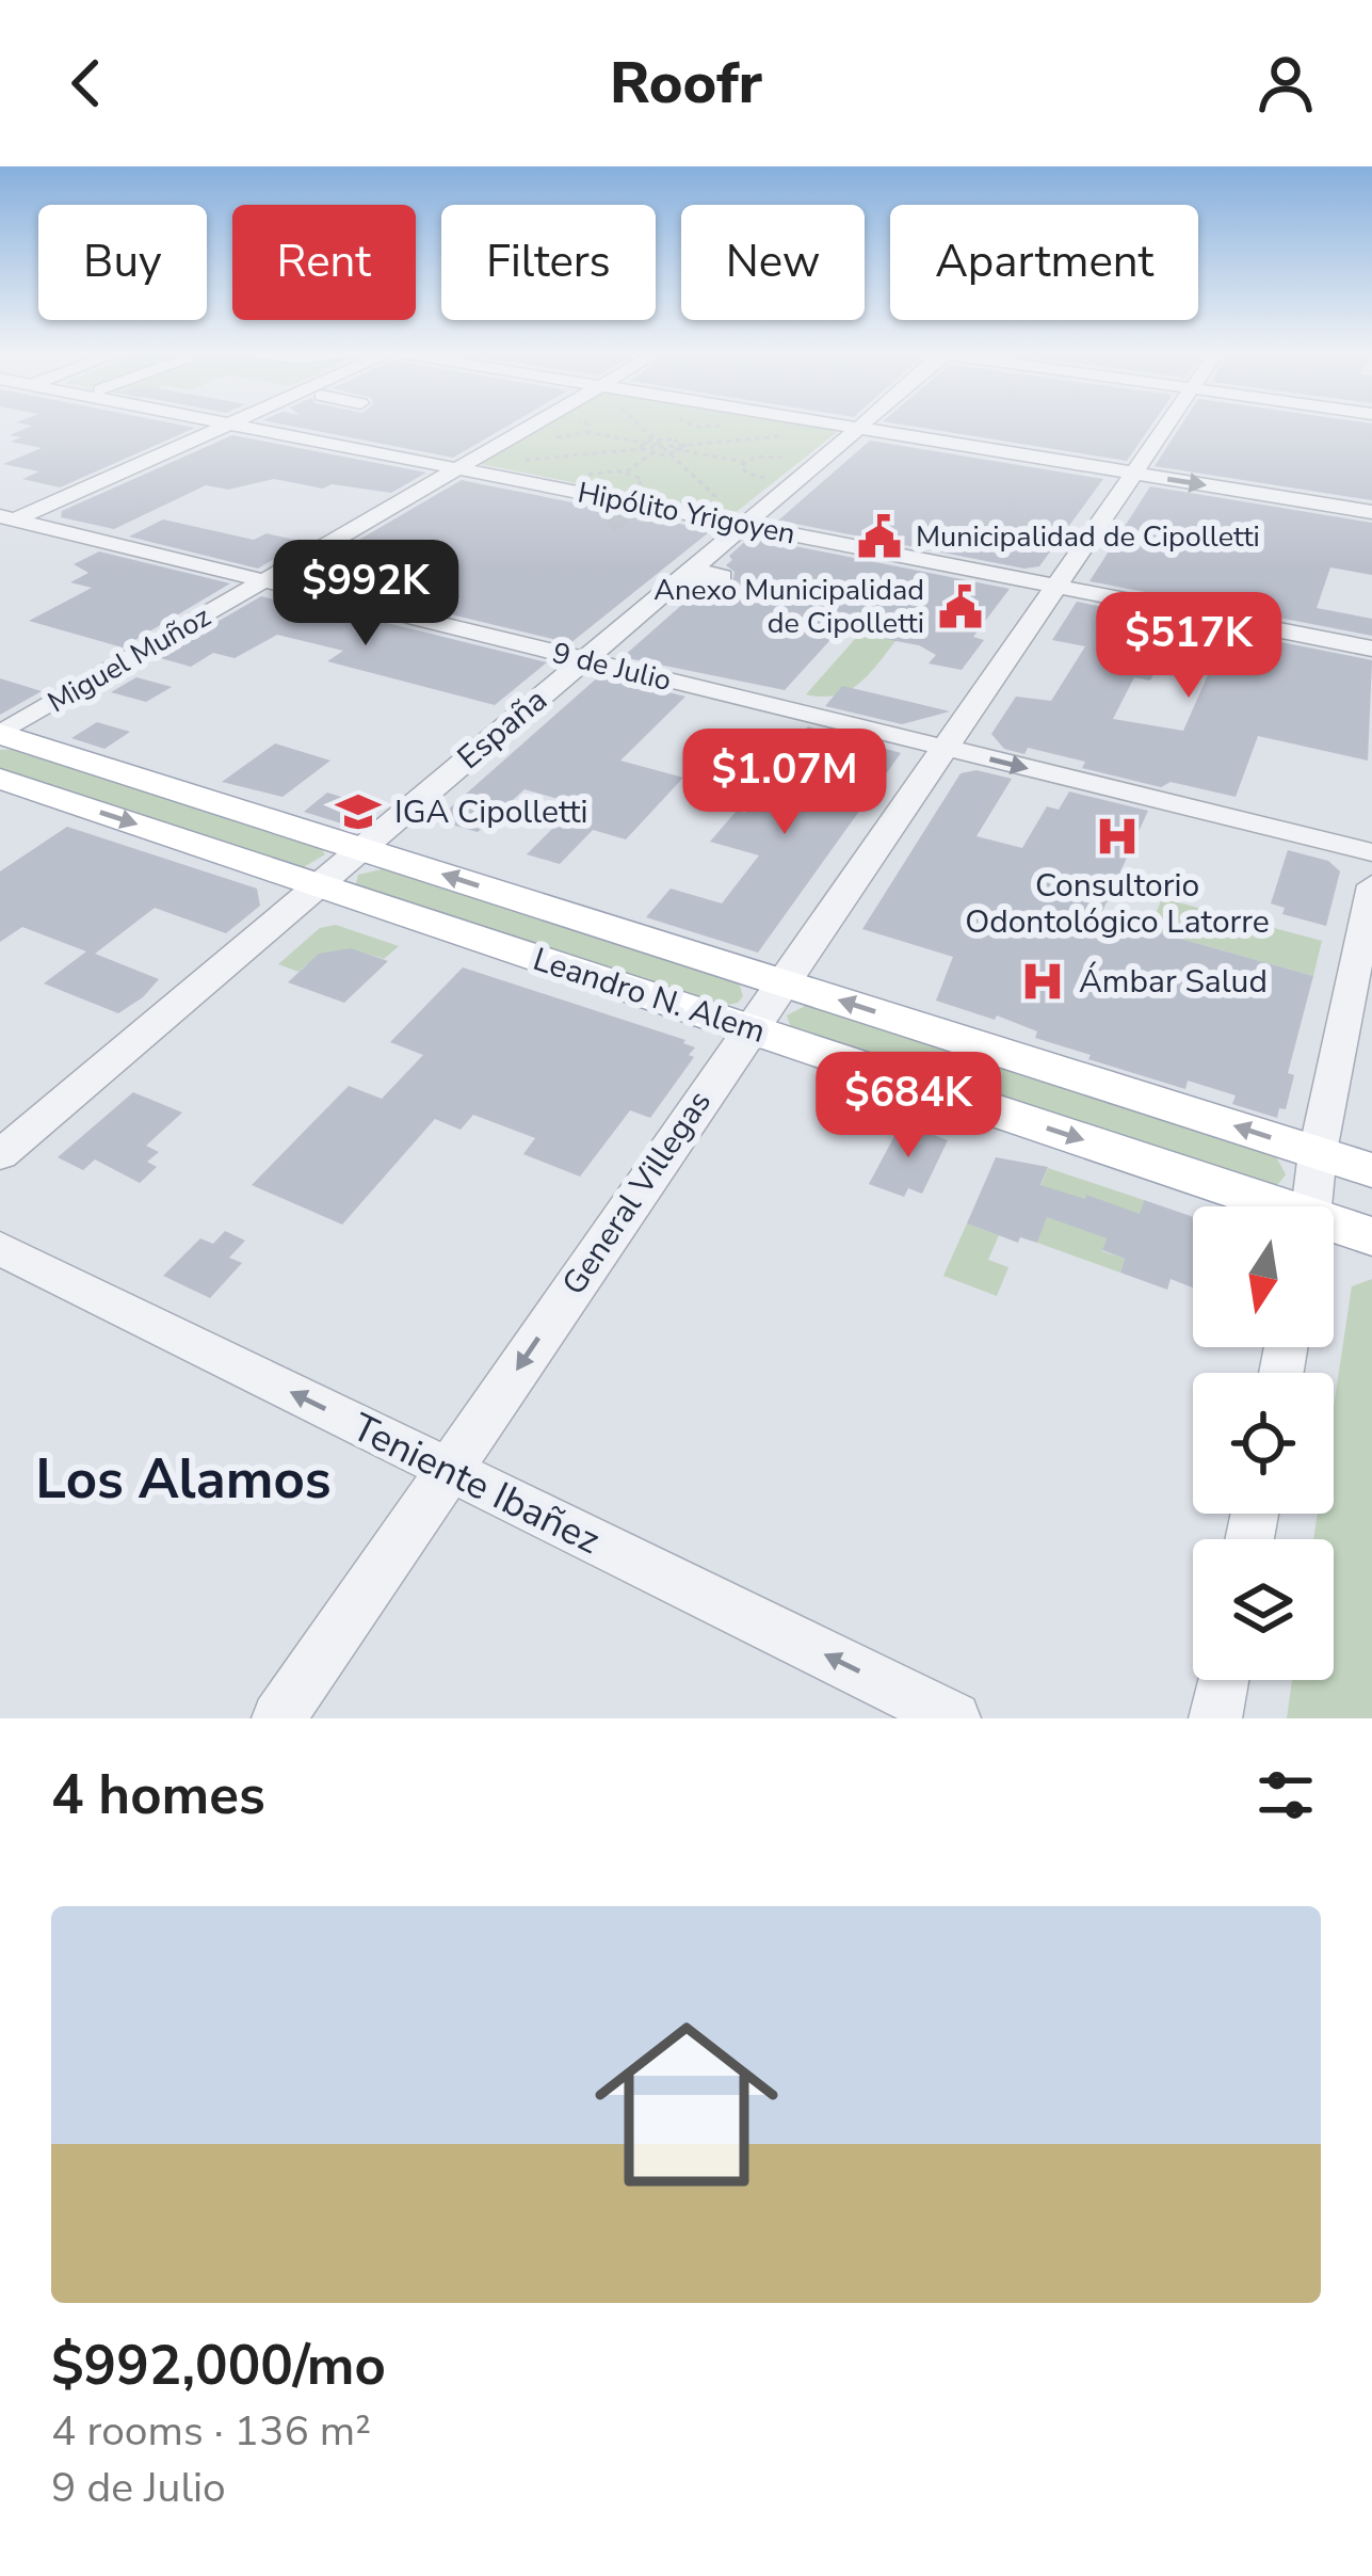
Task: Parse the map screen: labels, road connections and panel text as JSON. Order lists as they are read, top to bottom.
{
  "streets": {
    "main road": ["Leandro N. Alem"],
    "street": [
      "Hipólito Yrigoyen",
      "Miguel Muñoz",
      "9 de Julio",
      "España",
      "General Villegas",
      "Teniente Ibañez"
    ]
  },
  "crossings": [
    ["Hipólito Yrigoyen", "Miguel Muñoz"],
    ["Hipólito Yrigoyen", "España"],
    ["Hipólito Yrigoyen", "General Villegas"],
    ["Miguel Muñoz", "9 de Julio"],
    ["Miguel Muñoz", "Leandro N. Alem"],
    ["9 de Julio", "España"],
    ["9 de Julio", "General Villegas"],
    ["España", "Leandro N. Alem"],
    ["Leandro N. Alem", "General Villegas"],
    ["General Villegas", "Teniente Ibañez"]
  ],
  "one_way": ["Teniente Ibañez"],
  "districts": ["Los Alamos"],
  "places": {
    "public building": ["Municipalidad de Cipolletti", "Anexo Municipalidad de Cipolletti"],
    "school or university": ["IGA Cipolletti"],
    "hospital": ["Consultorio Odontológico Latorre", "Ámbar Salud"]
  },
  "north": "bottom",
  "page": {
    "header": "Roofr",
    "chip": [
      "Buy",
      "Rent",
      "Filters",
      "New",
      "Apartment"
    ],
    "price": [
      "$992K",
      "$517K",
      "$1.07M",
      "$684K"
    ],
    "heading": "4 homes",
    "list": [
      {
        "name": "$992,000/mo",
        "note": "4 rooms · 136 m² · 9 de Julio"
      }
    ]
  }
}
